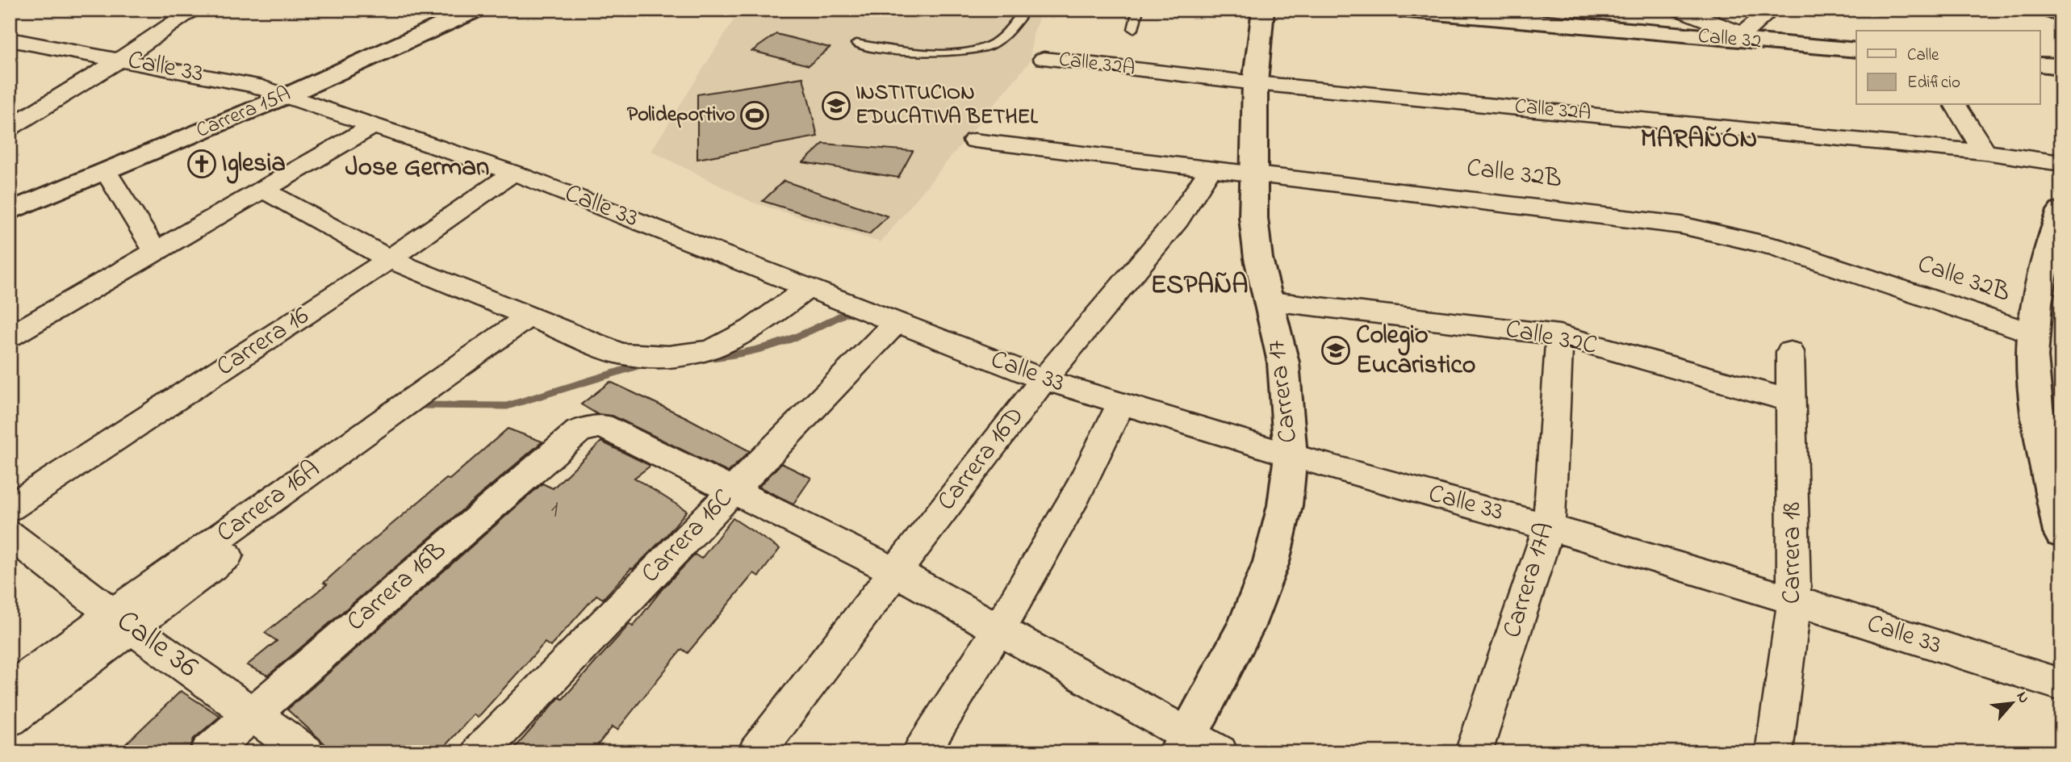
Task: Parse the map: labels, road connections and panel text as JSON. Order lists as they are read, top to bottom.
{
  "streets": {
    "street": [
      "Calle 32",
      "Calle 32A",
      "Calle 33",
      "Carrera 15A",
      "Calle 32B",
      "Calle 32C",
      "Carrera 16",
      "Carrera 17",
      "Carrera 16D",
      "Carrera 16A",
      "Carrera 16C",
      "Carrera 18",
      "Carrera 17A",
      "Carrera 16B",
      "Calle 36"
    ]
  },
  "crossings": [
    ["Calle 32A", "Carrera 17"],
    ["Calle 33", "Carrera 15A"],
    ["Calle 33", "Carrera 16"],
    ["Calle 33", "Carrera 17"],
    ["Calle 33", "Carrera 16D"],
    ["Calle 33", "Carrera 16C"],
    ["Calle 33", "Carrera 18"],
    ["Calle 33", "Carrera 17A"],
    ["Calle 32B", "Carrera 17"],
    ["Calle 32B", "Carrera 16D"],
    ["Calle 32C", "Carrera 17"],
    ["Calle 32C", "Carrera 18"],
    ["Calle 32C", "Carrera 17A"],
    ["Carrera 16A", "Calle 36"],
    ["Carrera 16C", "Carrera 16B"],
    ["Carrera 16B", "Calle 36"]
  ],
  "districts": ["MARAÑÓN", "Jose German", "ESPAÑA"],
  "places": {
    "school or university": ["INSTITUCION EDUCATIVA BETHEL", "Colegio Eucaristico"],
    "sports": ["Polideportivo"],
    "church": ["Iglesia"]
  },
  "house_numbers": ["1"],
  "legend": ["Calle", "Edificio"],
  "north": "top right"
}
